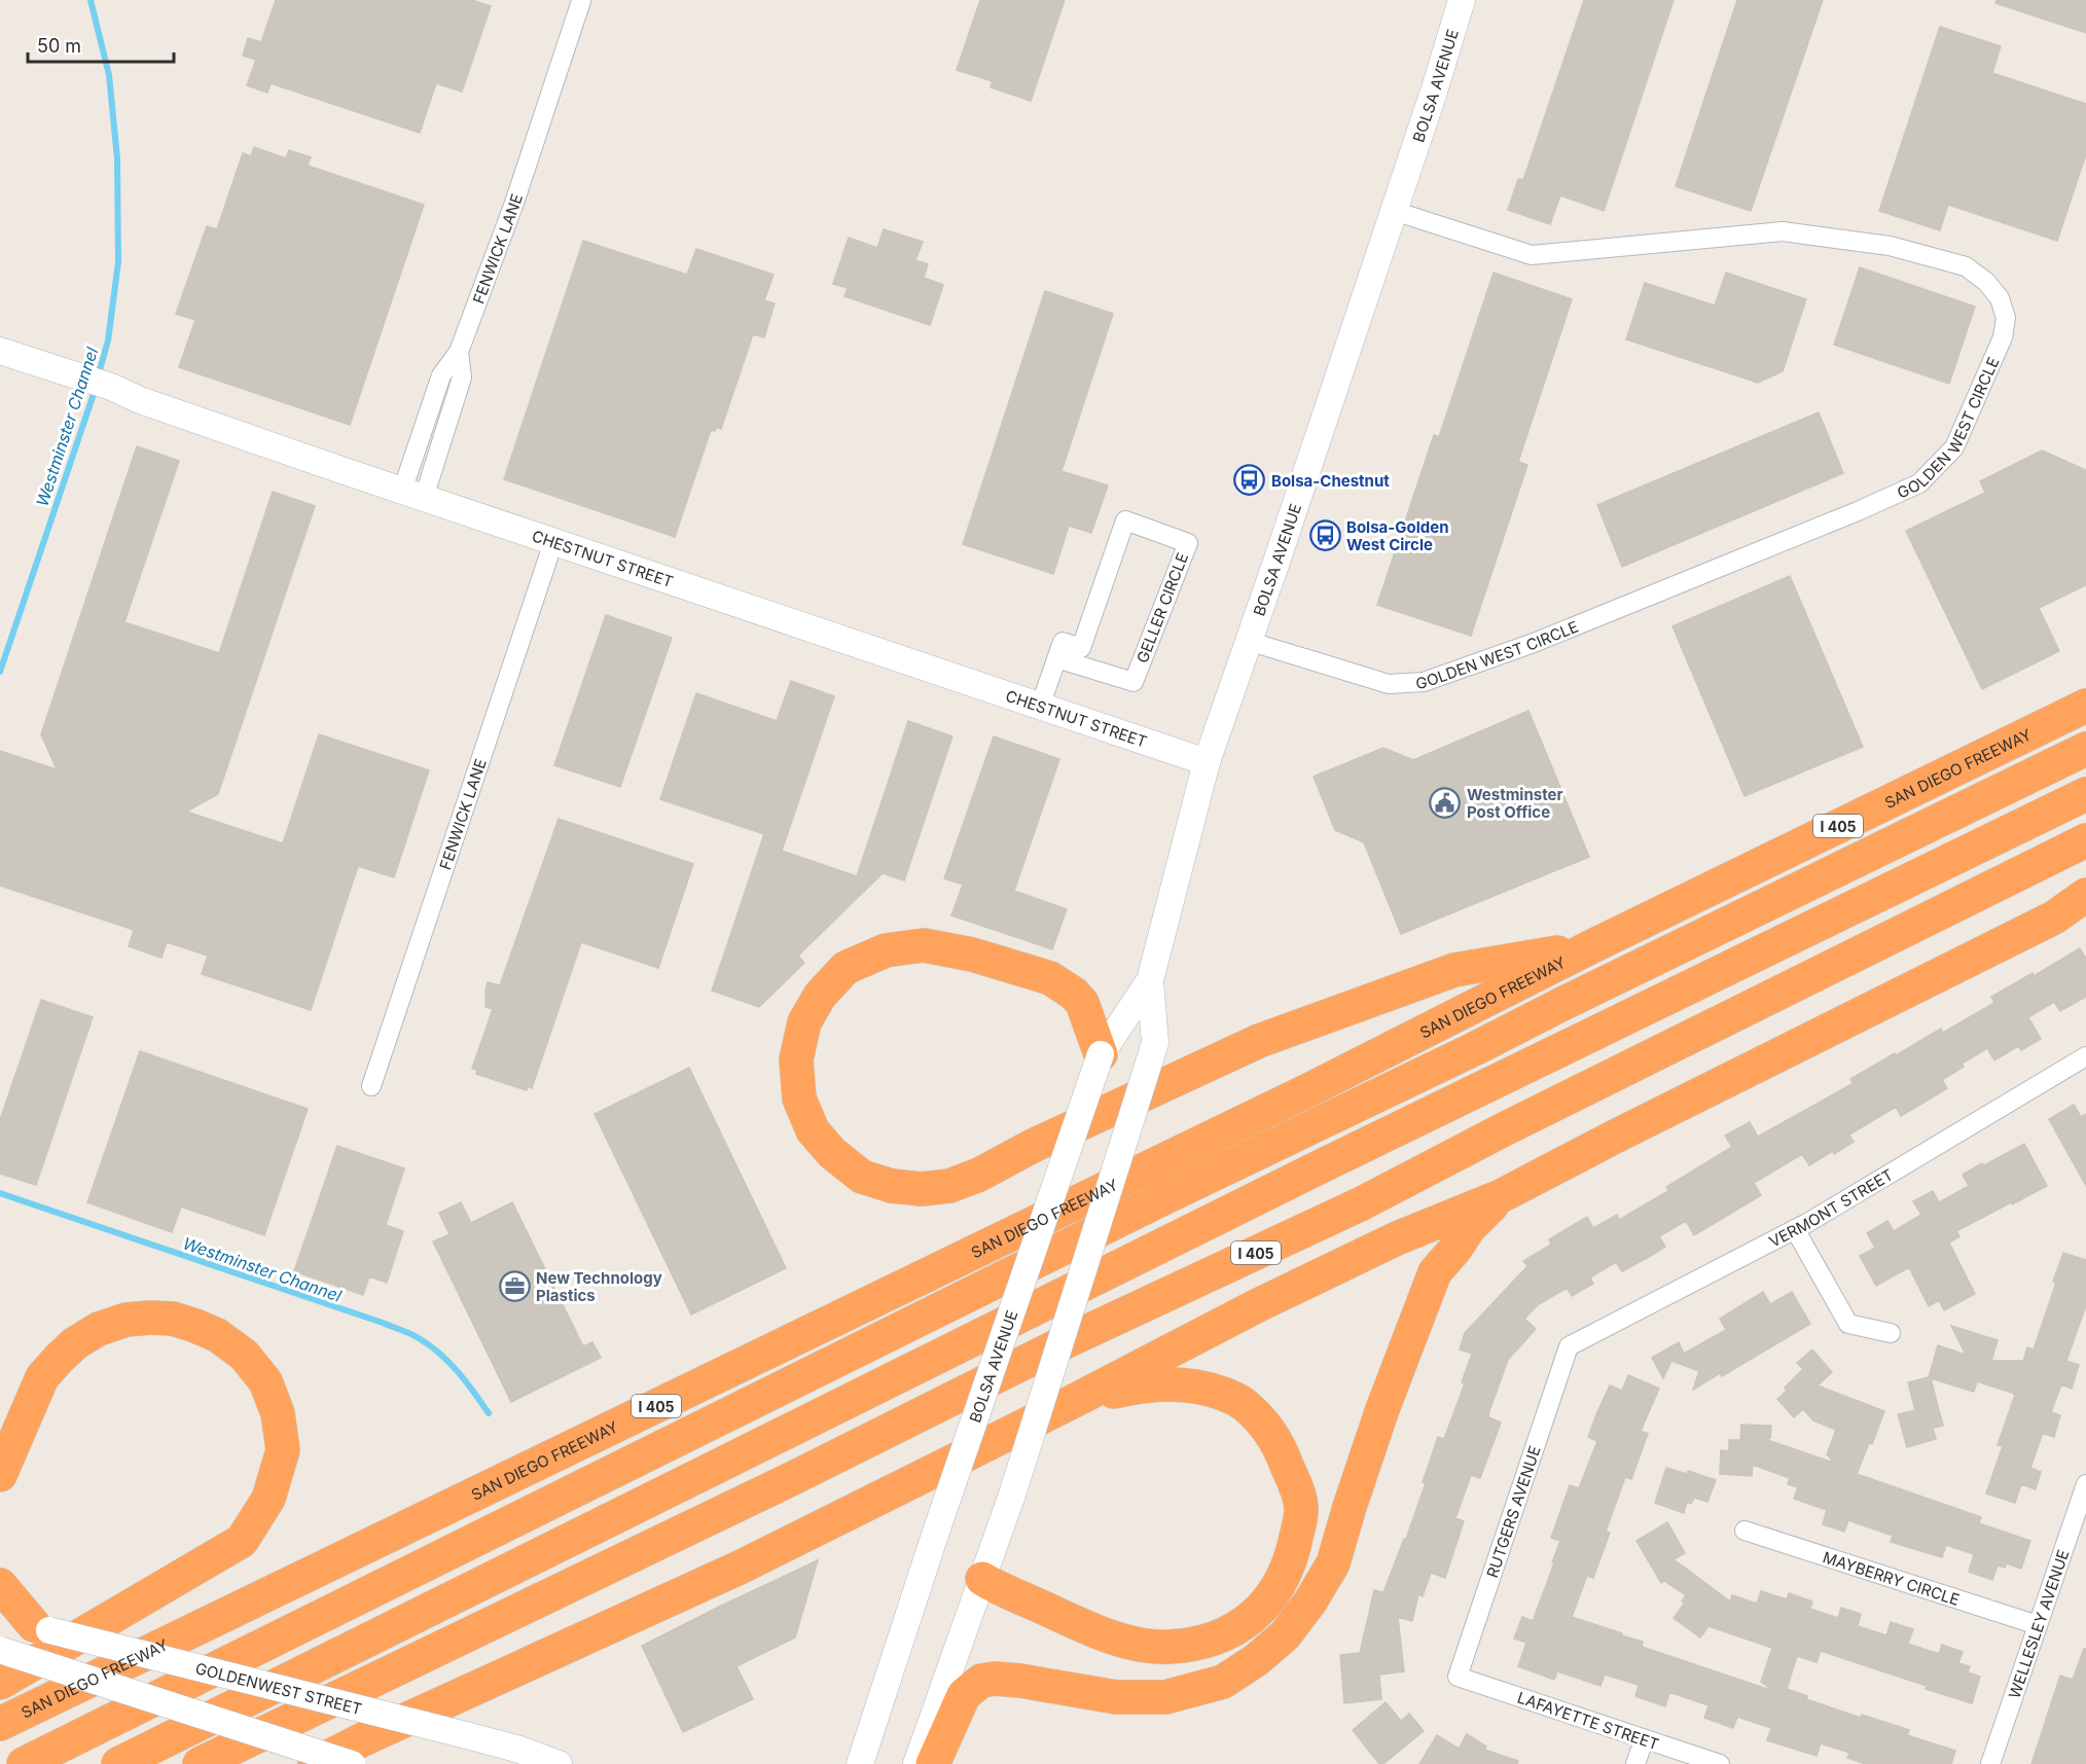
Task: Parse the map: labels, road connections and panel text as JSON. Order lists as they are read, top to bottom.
{
  "streets": {
    "highway": ["SAN DIEGO FREEWAY", "I 405"],
    "main road": ["BOLSA AVENUE", "CHESTNUT STREET", "GOLDENWEST STREET"],
    "street": [
      "FENWICK LANE",
      "GOLDEN WEST CIRCLE",
      "GELLER CIRCLE",
      "VERMONT STREET",
      "RUTGERS AVENUE",
      "MAYBERRY CIRCLE",
      "WELLESLEY AVENUE",
      "LAFAYETTE STREET"
    ]
  },
  "crossings": [
    ["BOLSA AVENUE", "GOLDEN WEST CIRCLE"],
    ["BOLSA AVENUE", "CHESTNUT STREET"],
    ["FENWICK LANE", "CHESTNUT STREET"],
    ["VERMONT STREET", "RUTGERS AVENUE"],
    ["RUTGERS AVENUE", "LAFAYETTE STREET"],
    ["MAYBERRY CIRCLE", "WELLESLEY AVENUE"]
  ],
  "water": ["Westminster Channel"],
  "places": {
    "bus stop": ["Bolsa-Chestnut", "Bolsa-Golden West Circle"],
    "public building": ["Westminster Post Office"],
    "office": ["New Technology Plastics"]
  },
  "scale_bar": "50 m"
}
